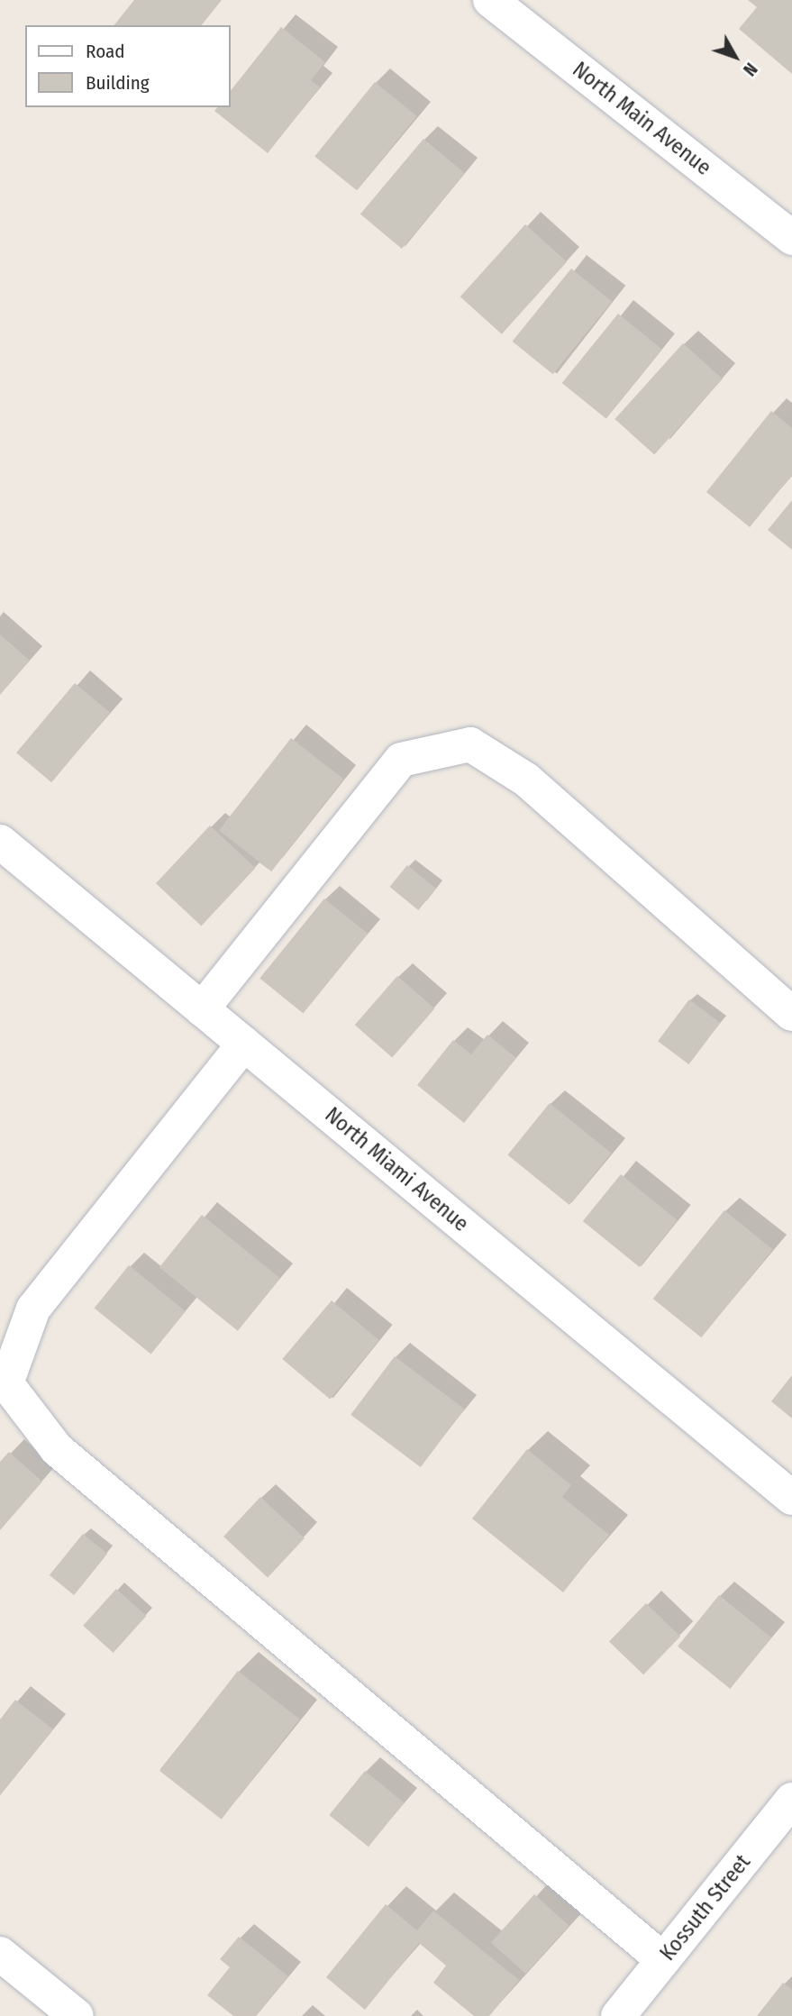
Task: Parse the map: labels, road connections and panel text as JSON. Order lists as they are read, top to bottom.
{
  "streets": {
    "street": ["North Main Avenue", "North Miami Avenue", "Kossuth Street"]
  },
  "legend": ["Road", "Building"],
  "north": "bottom right"
}
